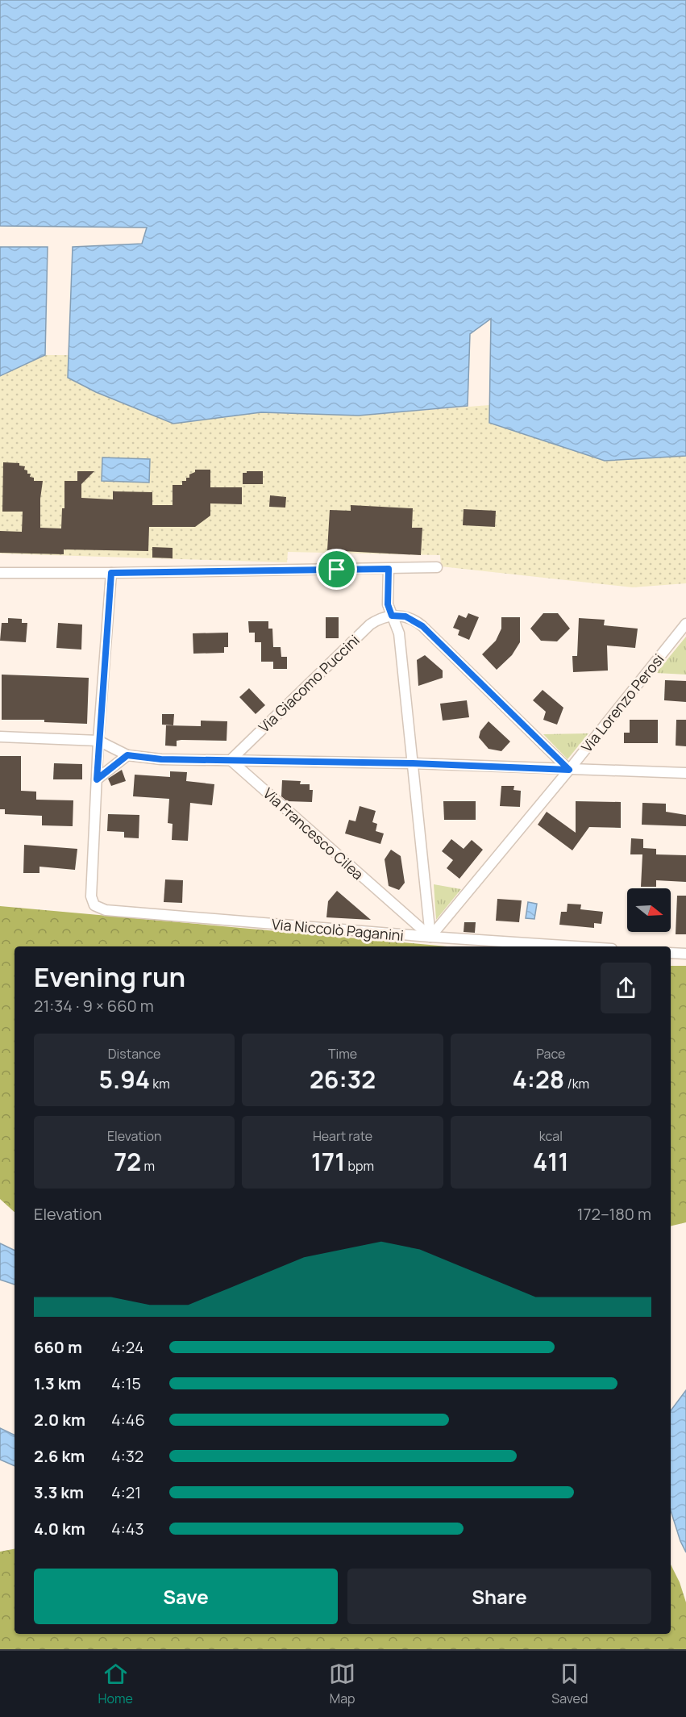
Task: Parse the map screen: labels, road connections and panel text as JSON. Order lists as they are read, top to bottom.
{
  "streets": {
    "street": [
      "Via Giacomo Puccini",
      "Via Lorenzo Perosi",
      "Via Francesco Cilea",
      "Via Niccolò Paganini"
    ]
  },
  "crossings": [
    ["Via Giacomo Puccini", "Via Francesco Cilea"],
    ["Via Lorenzo Perosi", "Via Francesco Cilea"],
    ["Via Lorenzo Perosi", "Via Niccolò Paganini"],
    ["Via Francesco Cilea", "Via Niccolò Paganini"]
  ],
  "north": "right",
  "page": {
    "heading": ["Evening run", "21:34 · 9 × 660 m"],
    "stats": [
      ["Distance", "5.94 km"],
      ["Time", "26:32"],
      ["Pace", "4:28 /km"],
      ["Elevation", "72 m"],
      ["Heart rate", "171 bpm"],
      ["kcal", "411"]
    ],
    "chart": ["Elevation", "172–180 m"],
    "list": [
      {
        "name": "660 m",
        "note": "4:24"
      },
      {
        "name": "1.3 km",
        "note": "4:15"
      },
      {
        "name": "2.0 km",
        "note": "4:46"
      },
      {
        "name": "2.6 km",
        "note": "4:32"
      },
      {
        "name": "3.3 km",
        "note": "4:21"
      },
      {
        "name": "4.0 km",
        "note": "4:43"
      }
    ],
    "buttons": ["Save", "Share"],
    "tabs": ["Home", "Map", "Saved"]
  }
}
